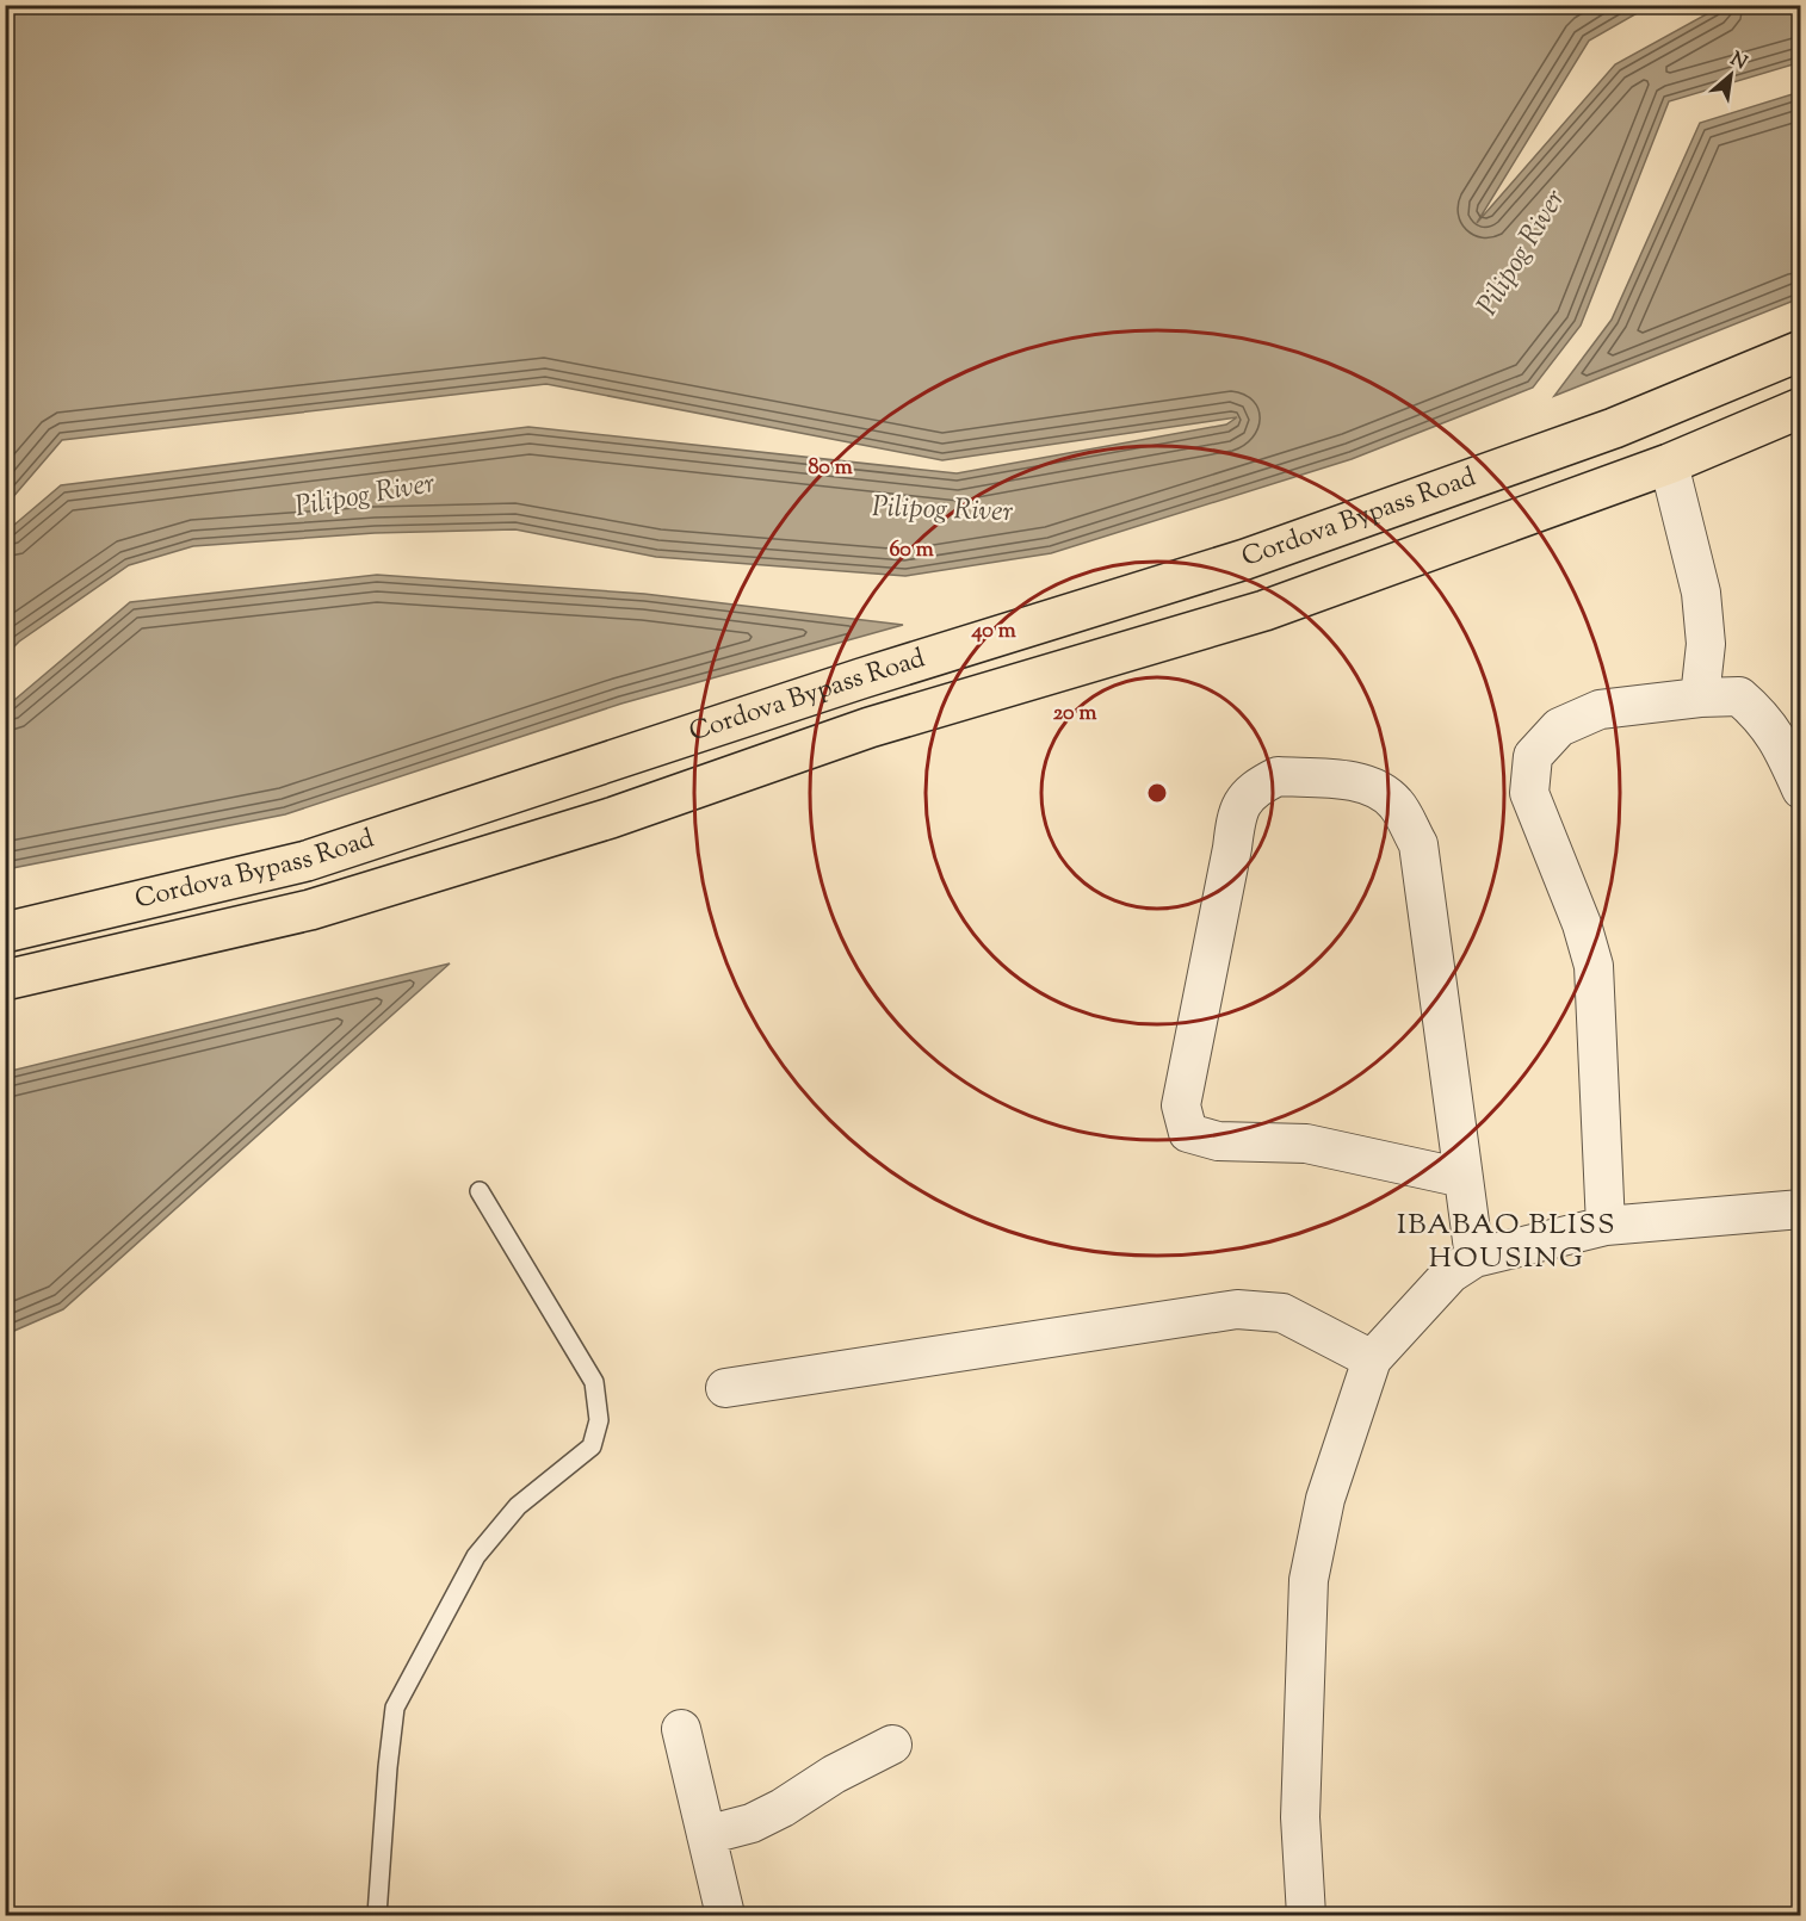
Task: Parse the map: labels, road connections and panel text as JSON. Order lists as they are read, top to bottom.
{
  "streets": {
    "main road": ["Cordova Bypass Road"]
  },
  "districts": ["IBABAO BLISS HOUSING"],
  "water": ["Pilipog River"],
  "north": "top right",
  "rings": [
    "80 m",
    "60 m",
    "40 m",
    "20 m"
  ]
}
